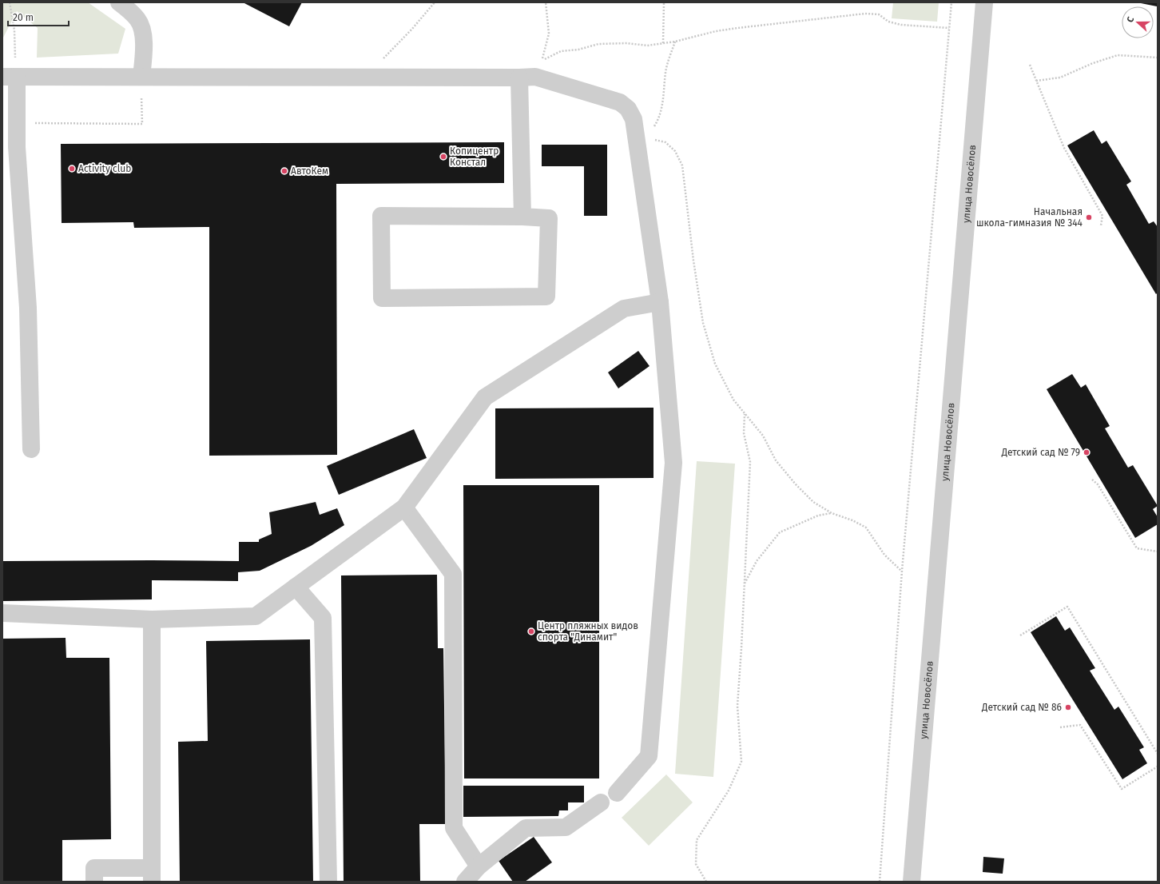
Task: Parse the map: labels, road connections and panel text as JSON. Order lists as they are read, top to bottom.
{
  "streets": {
    "street": ["улица Новосёлов"]
  },
  "places": [
    "Копицентр Констал",
    "Activity club",
    "АвтоКем",
    "Начальная школа-гимназия № 344",
    "Детский сад № 79",
    "Центр пляжных видов спорта \"Динамит\"",
    "Детский сад № 86"
  ],
  "scale_bar": "20 m",
  "north": "left"
}
